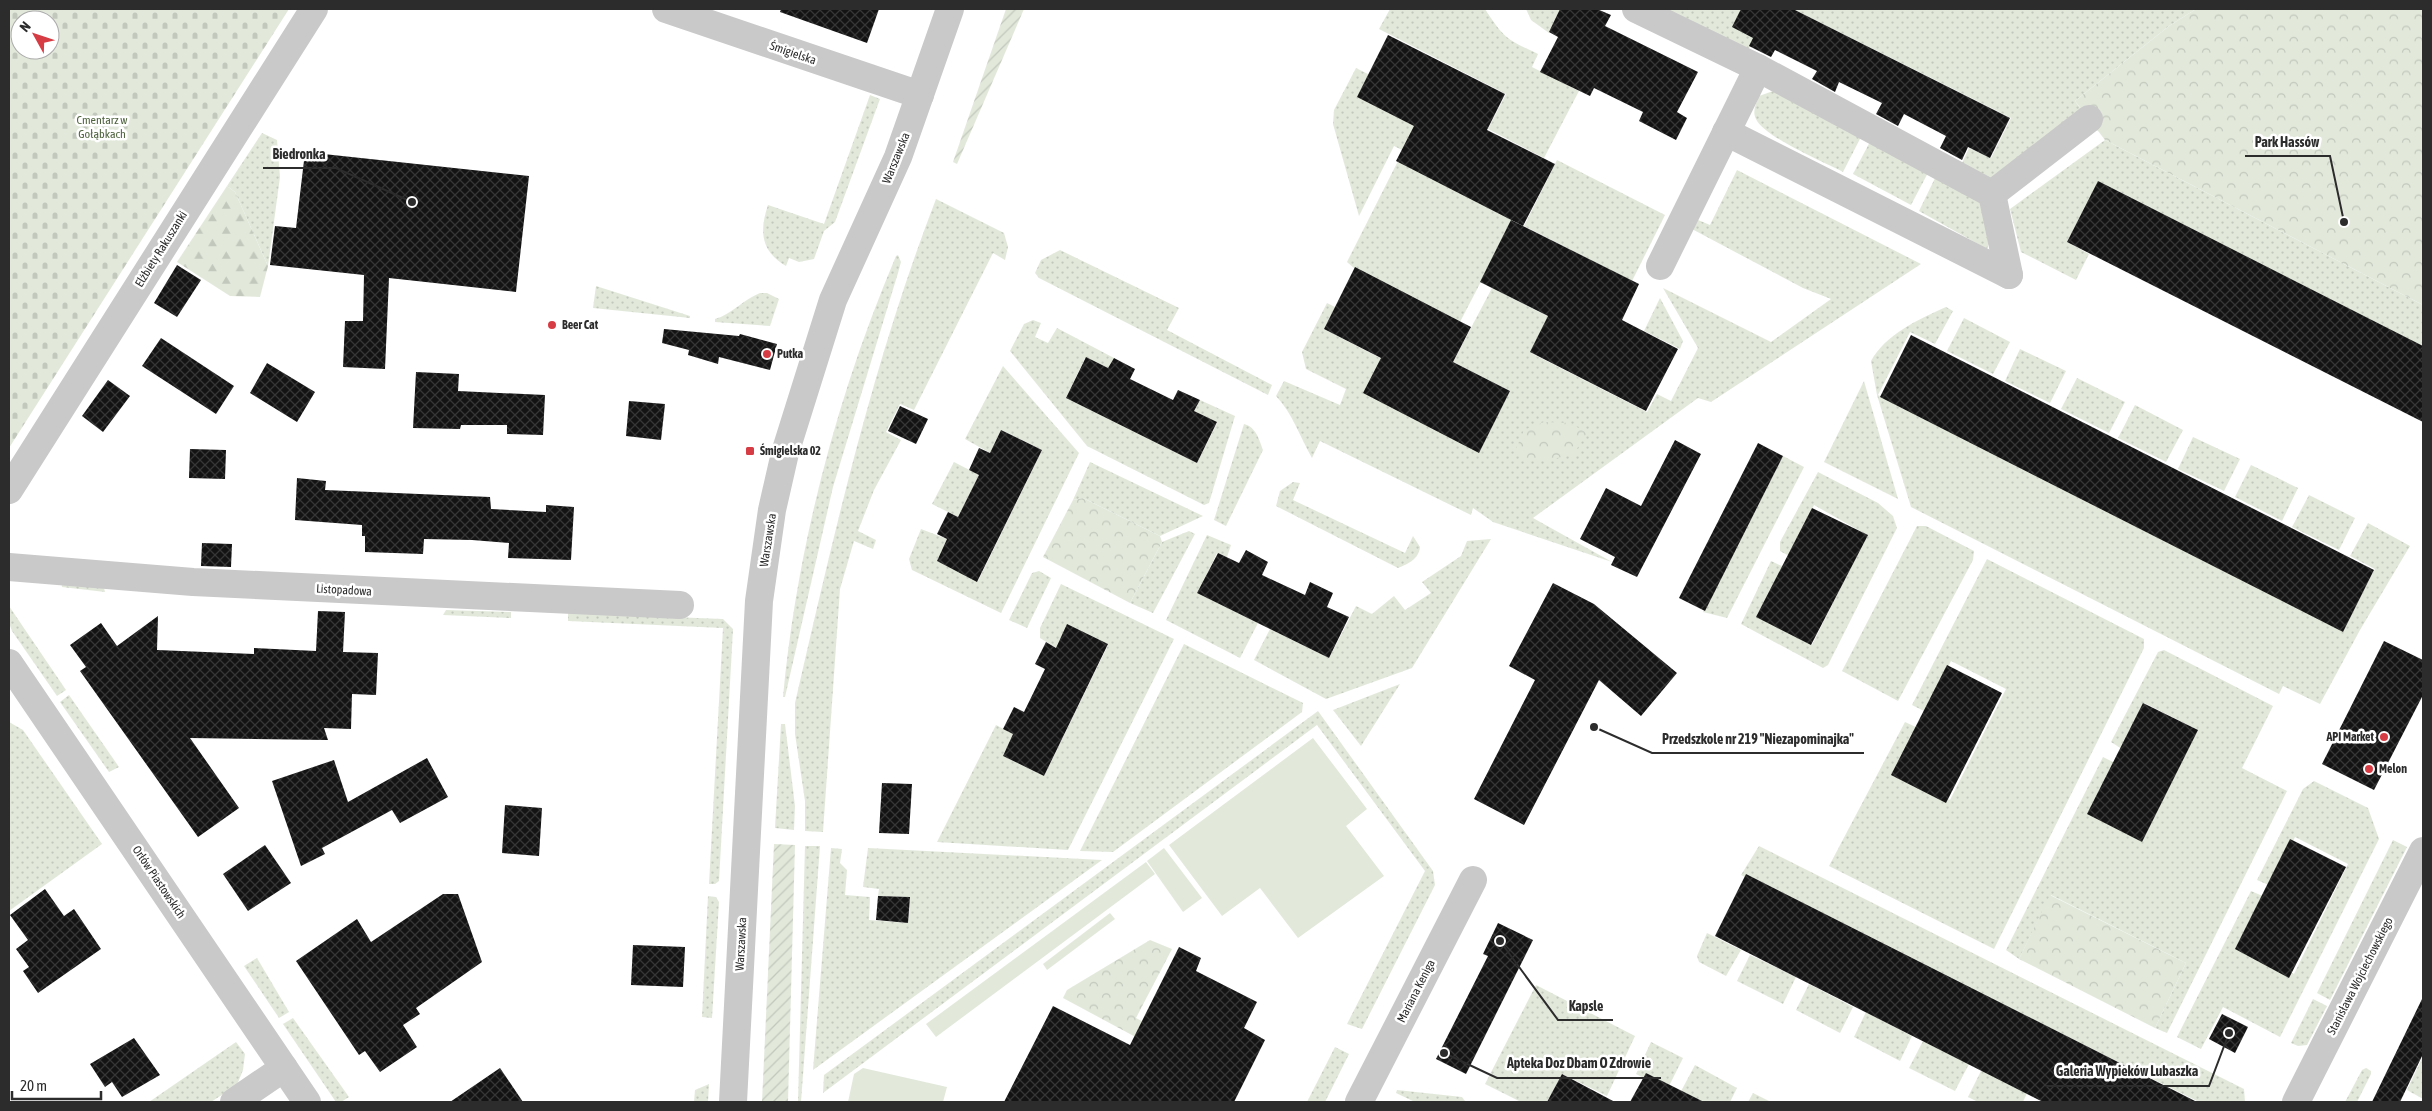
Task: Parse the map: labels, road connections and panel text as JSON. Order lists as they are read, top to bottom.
{
  "streets": {
    "street": [
      "Śmigielska",
      "Warszawska",
      "Elżbiety Rakuszanki",
      "Listopadowa",
      "Orłów Piastowskich",
      "Stanisława Wojciechowskiego",
      "Mariana Keniga"
    ]
  },
  "crossings": [
    ["Śmigielska", "Warszawska"]
  ],
  "parks": ["Cmentarz w Gołąbkach"],
  "places": {
    "other": [
      "Biedronka",
      "Park Hassów",
      "Beer Cat",
      "Putka",
      "Przedszkole nr 219 \"Niezapominajka\"",
      "API Market",
      "Melon",
      "Kapsle",
      "Galeria Wypieków Lubaszka",
      "Apteka Doz Dbam O Zdrowie"
    ],
    "transit": ["Śmigielska 02"]
  },
  "scale_bar": "20 m",
  "north": "top left"
}
